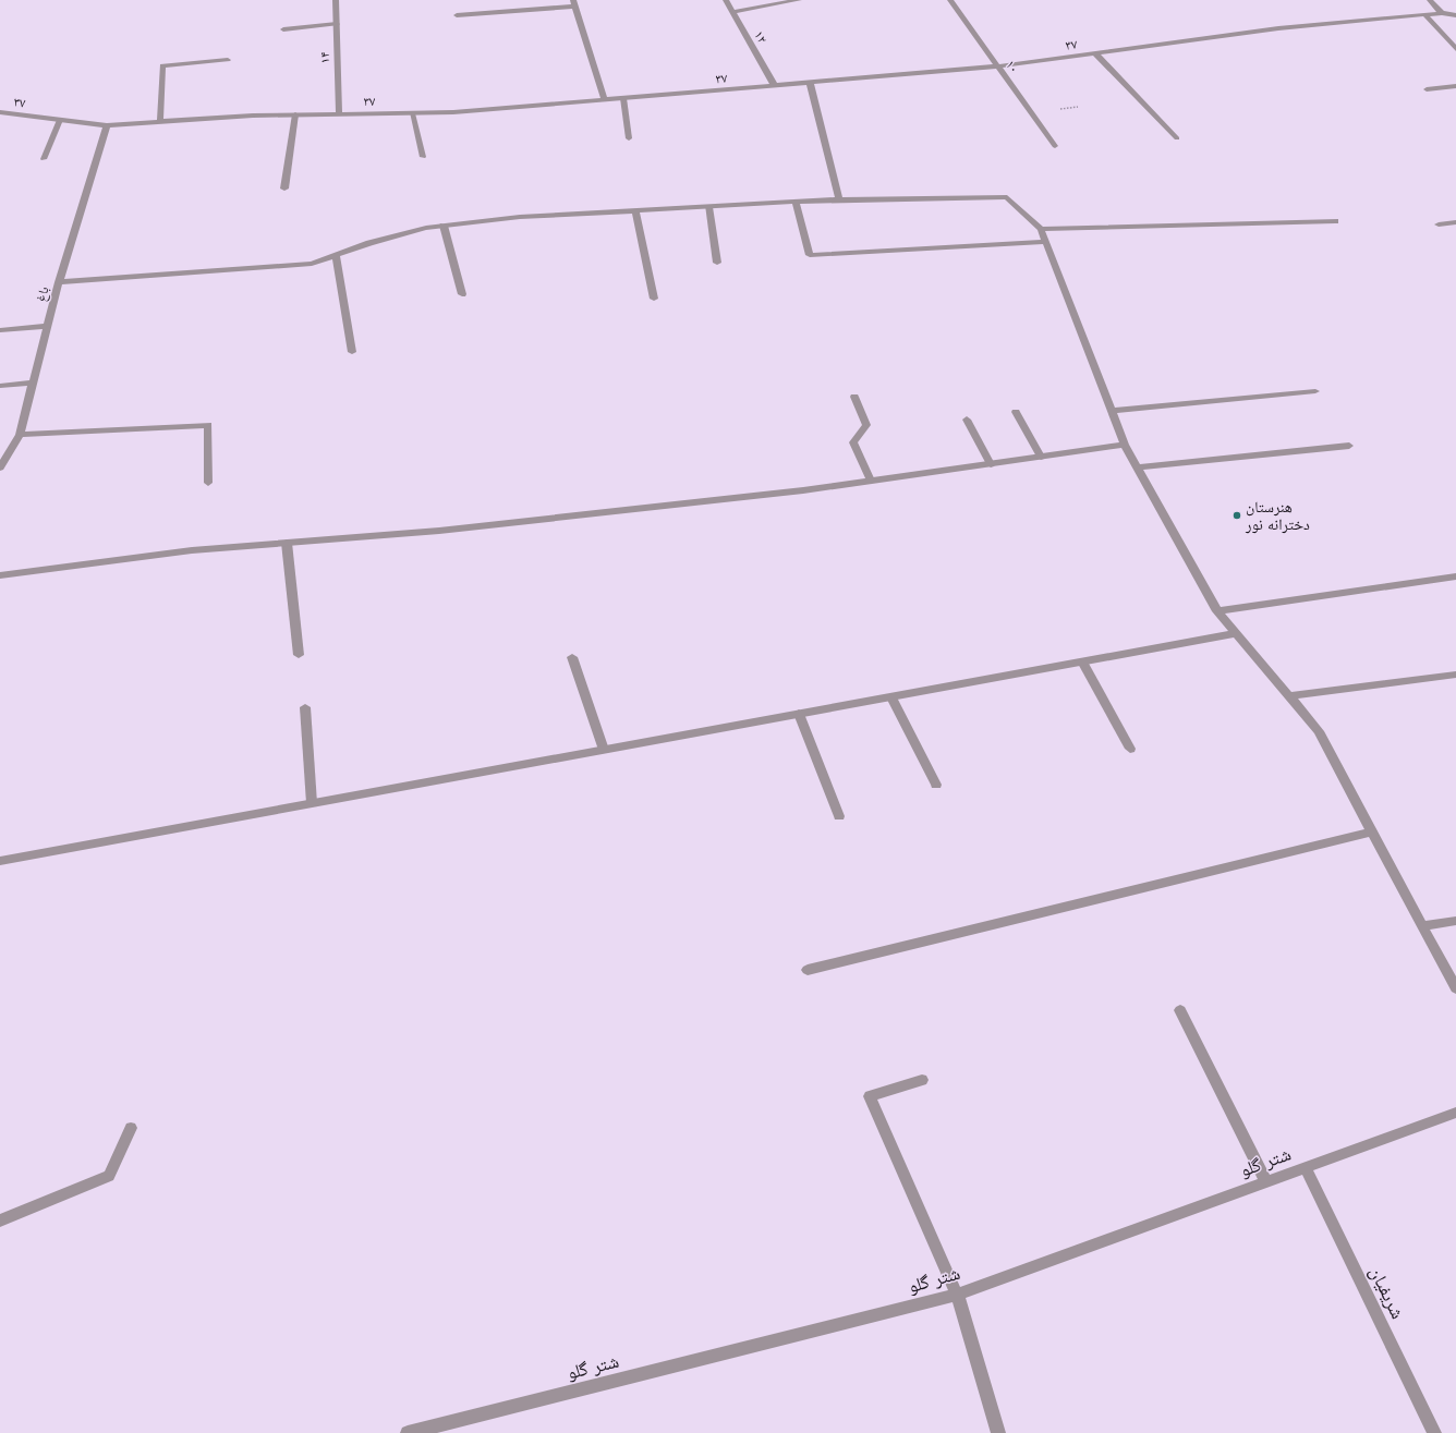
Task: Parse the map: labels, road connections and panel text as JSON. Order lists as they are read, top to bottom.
{
  "streets": {
    "street": [
      "۱۲",
      "۳۷",
      "۱۴",
      "۱۰",
      "باغ",
      "شتر گلو",
      "شریفیان"
    ]
  },
  "crossings": [
    ["۱۲", "۳۷"],
    ["۳۷", "۱۴"],
    ["۳۷", "۱۰"],
    ["۳۷", "باغ"],
    ["شتر گلو", "شریفیان"]
  ],
  "places": ["هنرستان دخترانه نور"]
}
